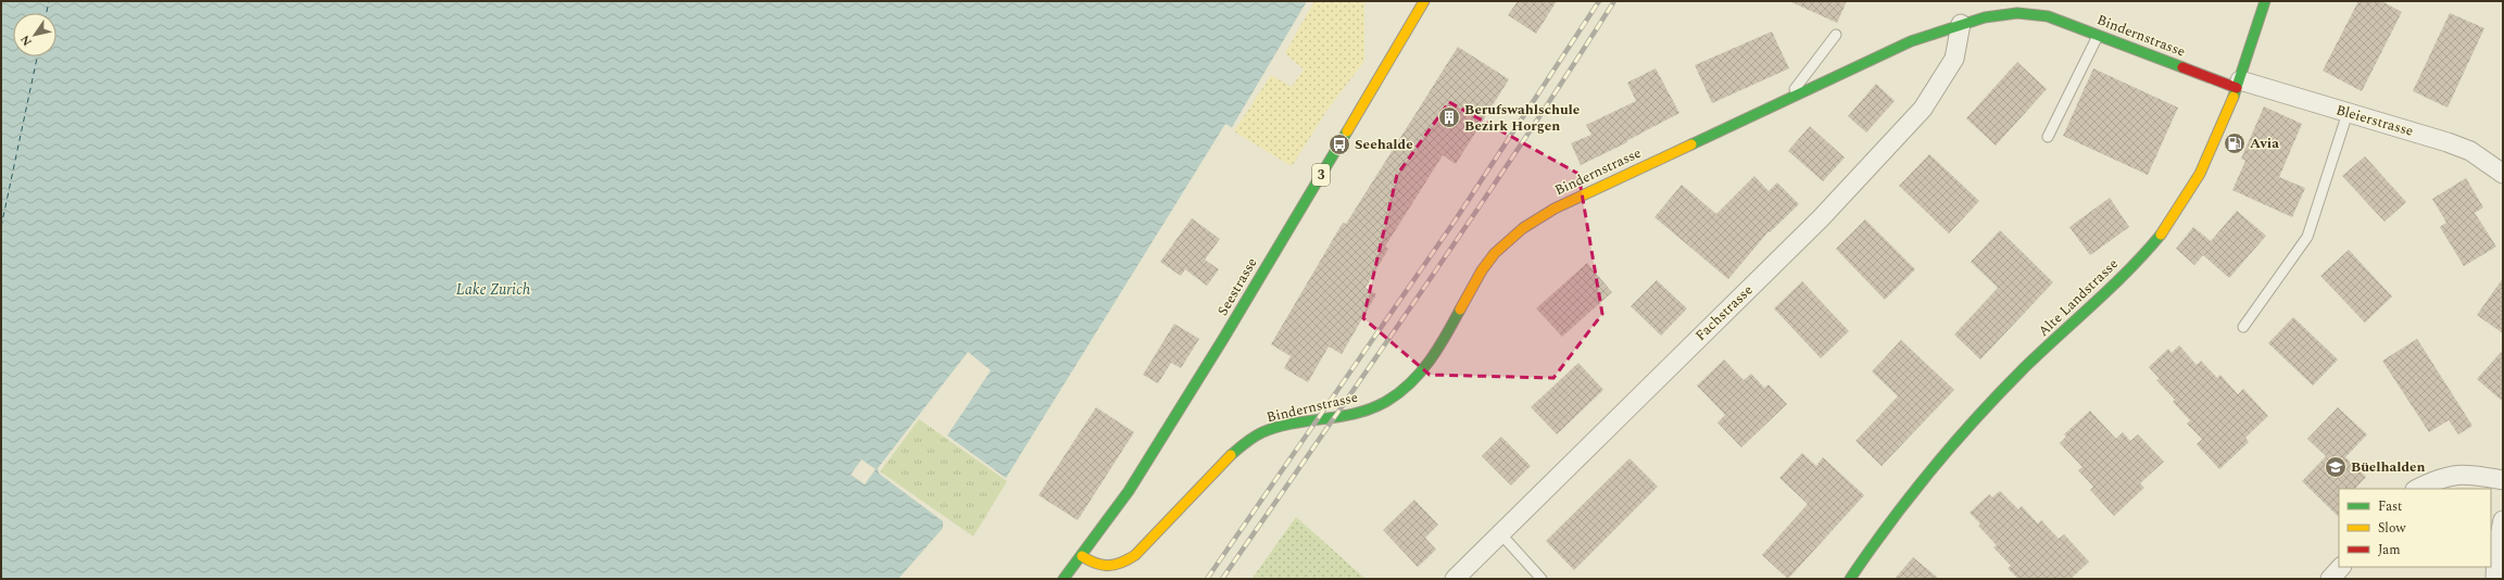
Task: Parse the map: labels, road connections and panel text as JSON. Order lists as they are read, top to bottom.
{
  "streets": {
    "main road": [
      "Bindernstrasse",
      "3",
      "Seestrasse",
      "Alte Landstrasse"
    ],
    "street": ["Bleierstrasse", "Fachstrasse"]
  },
  "crossings": [
    ["Bindernstrasse", "Bleierstrasse"],
    ["Bindernstrasse", "Seestrasse"],
    ["Bindernstrasse", "Alte Landstrasse"],
    ["Bindernstrasse", "Fachstrasse"],
    ["Bleierstrasse", "Alte Landstrasse"]
  ],
  "water": ["Lake Zurich"],
  "places": {
    "building": ["Berufswahlschule Bezirk Horgen"],
    "fuel station": ["Avia"],
    "bus stop": ["Seehalde"],
    "school or university": ["Büelhalden"]
  },
  "legend": ["Fast", "Slow", "Jam"],
  "north": "bottom left"
}
